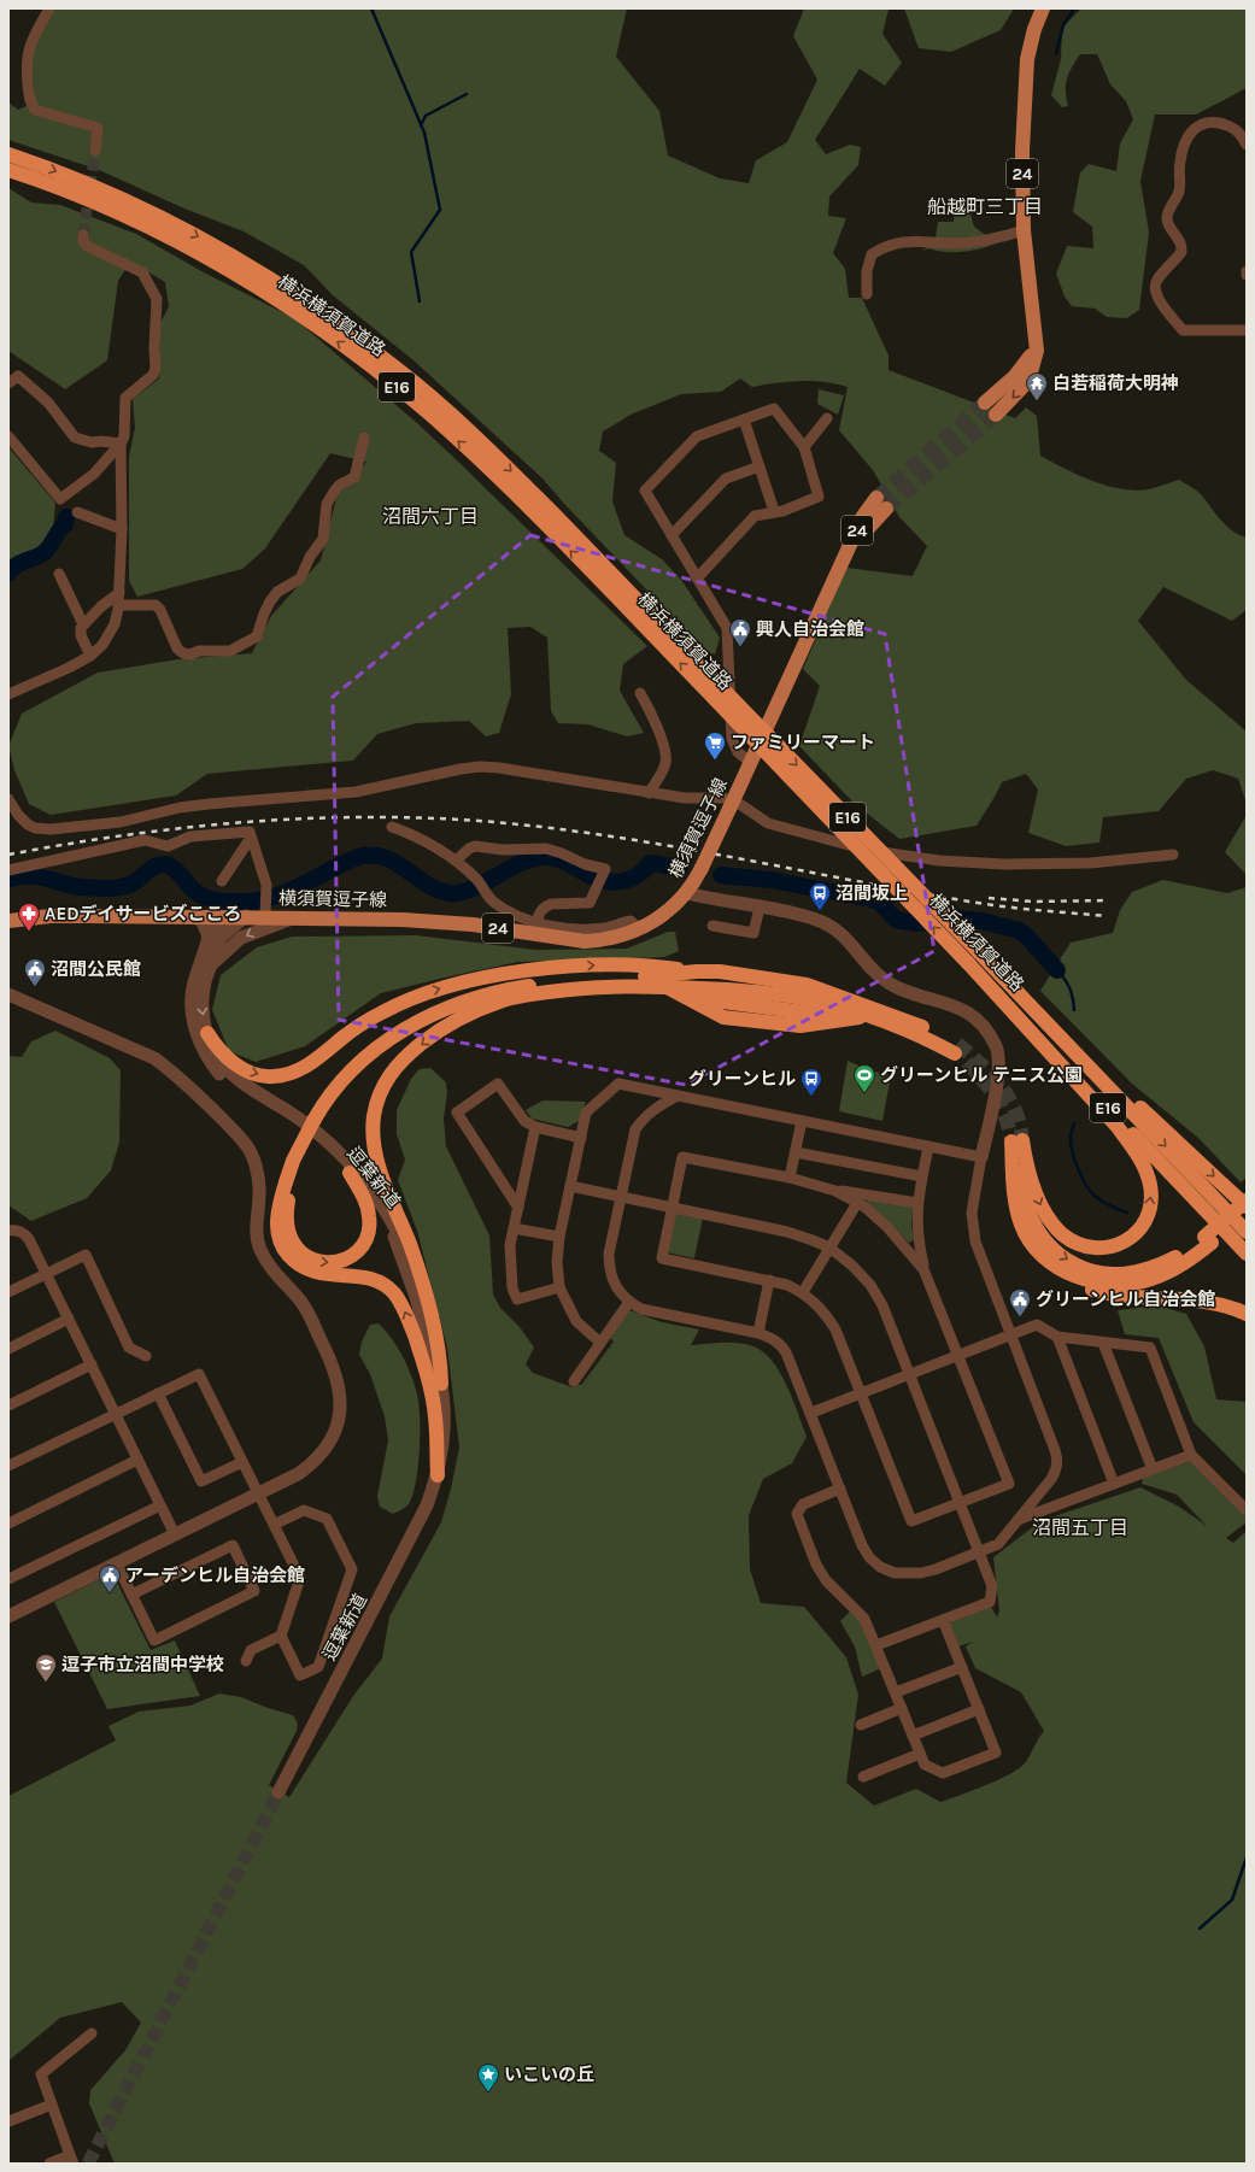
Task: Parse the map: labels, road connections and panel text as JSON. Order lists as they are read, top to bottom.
{
  "streets": {
    "highway": ["横浜横須賀道路", "E16"],
    "main road": ["24", "横須賀逗子線"],
    "street": ["逗葉新道"]
  },
  "crossings": [
    ["24", "横須賀逗子線"]
  ],
  "districts": ["船越町三丁目", "沼間六丁目", "沼間五丁目"],
  "places": {
    "temple": ["白若稲荷大明神"],
    "public building": [
      "興人自治会館",
      "沼間公民館",
      "グリーンヒル自治会館",
      "アーデンヒル自治会館"
    ],
    "supermarket": ["ファミリーマート"],
    "bus stop": ["沼間坂上", "グリーンヒル"],
    "pharmacy": ["AEDデイサービズこころ"],
    "sports": ["グリーンヒル テニス公園"],
    "school or university": ["逗子市立沼間中学校"],
    "place": ["いこいの丘"]
  }
}
